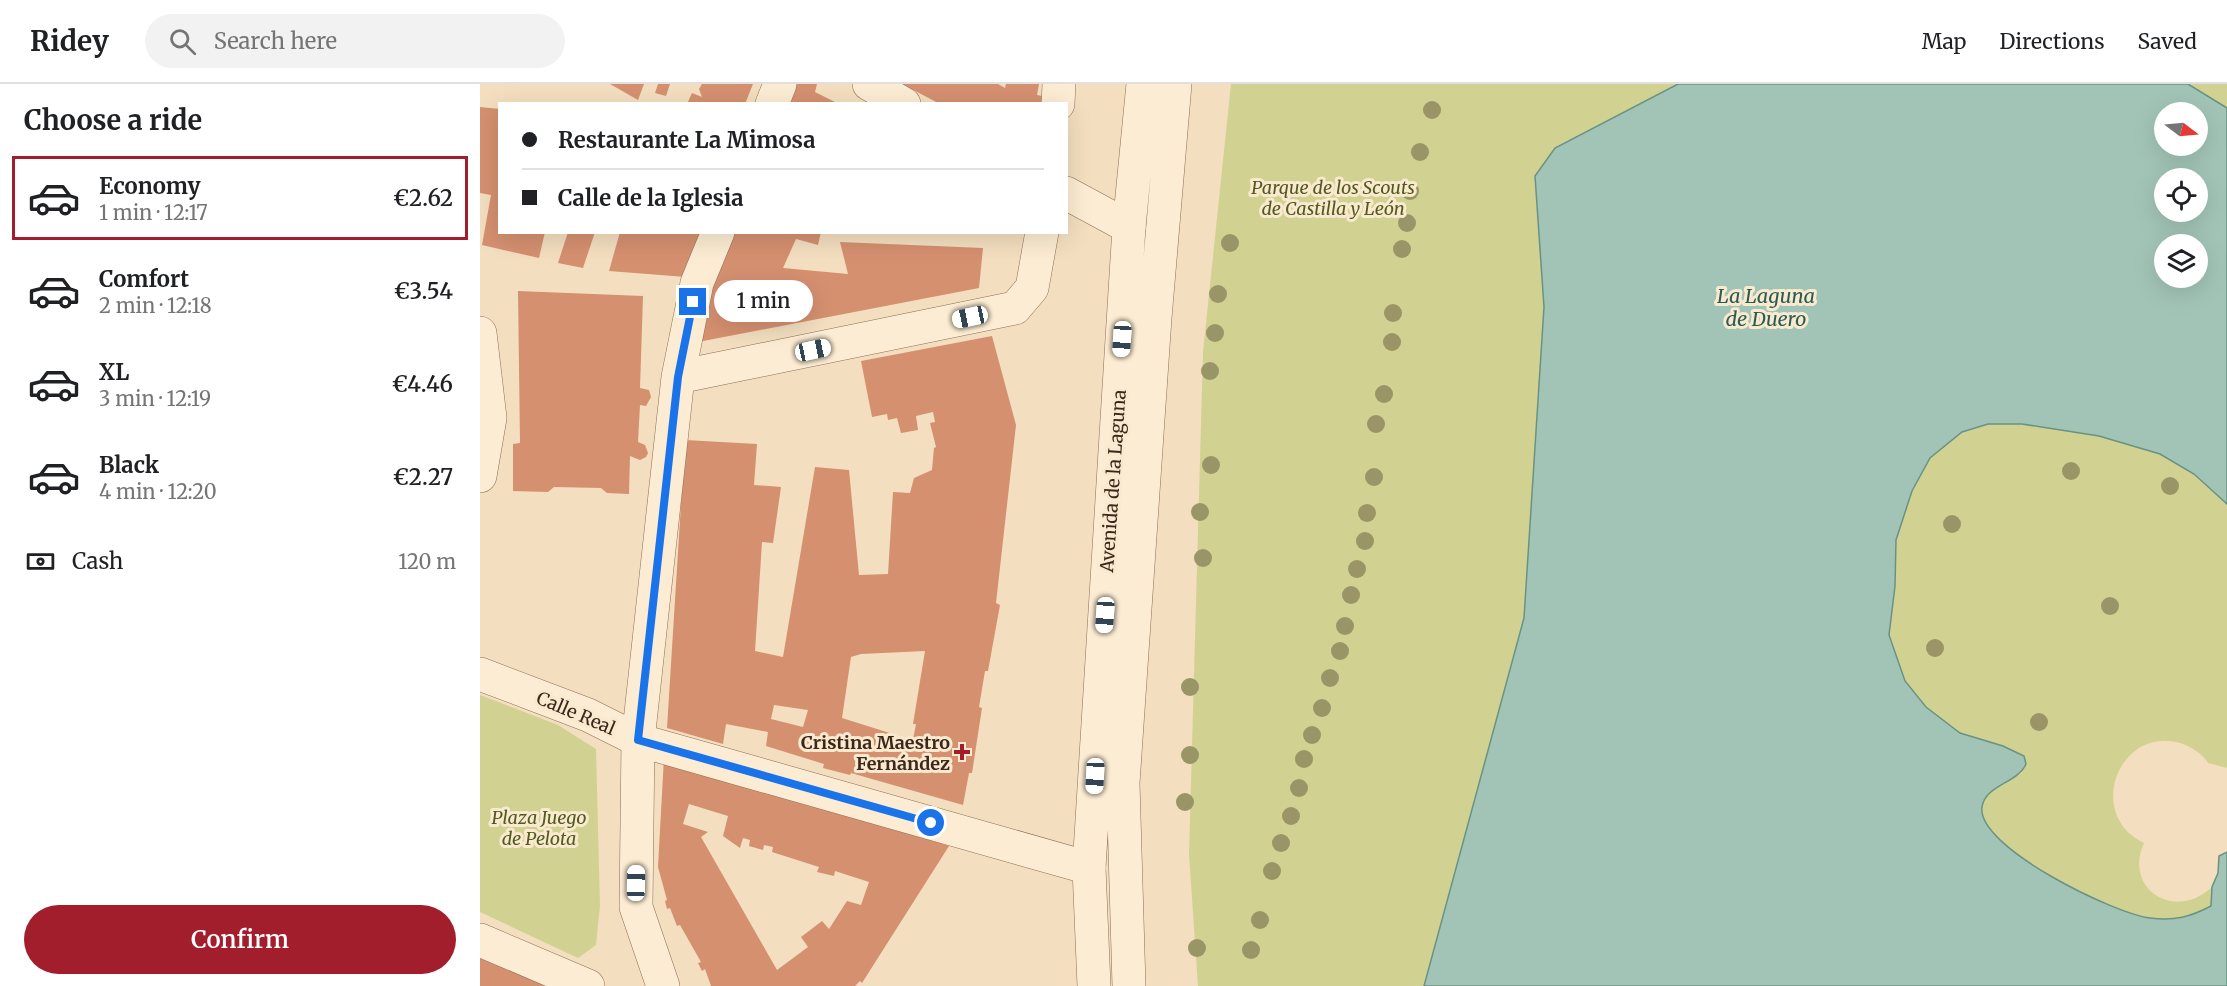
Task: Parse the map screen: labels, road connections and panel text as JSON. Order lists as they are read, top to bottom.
{
  "streets": {
    "street": ["Avenida de la Laguna", "Calle Real"]
  },
  "crossings": [
    ["Avenida de la Laguna", "Calle Real"]
  ],
  "water": ["La Laguna de Duero"],
  "parks": ["Parque de los Scouts de Castilla y León", "Plaza Juego de Pelota"],
  "places": {
    "health": ["Cristina Maestro Fernández"]
  },
  "north": "right",
  "page": {
    "header": "Ridey",
    "search": "Search here",
    "nav": ["Map", "Directions", "Saved"],
    "heading": "Choose a ride",
    "banner": ["Restaurante La Mimosa", "Calle de la Iglesia"],
    "list": [
      {
        "name": "Economy",
        "note": "1 min · 12:17",
        "value": "€2.62"
      },
      {
        "name": "Comfort",
        "note": "2 min · 12:18",
        "value": "€3.54"
      },
      {
        "name": "XL",
        "note": "3 min · 12:19",
        "value": "€4.46"
      },
      {
        "name": "Black",
        "note": "4 min · 12:20",
        "value": "€2.27"
      }
    ],
    "bubble": "1 min",
    "pay": ["Cash", "120 m"],
    "buttons": "Confirm"
  }
}
